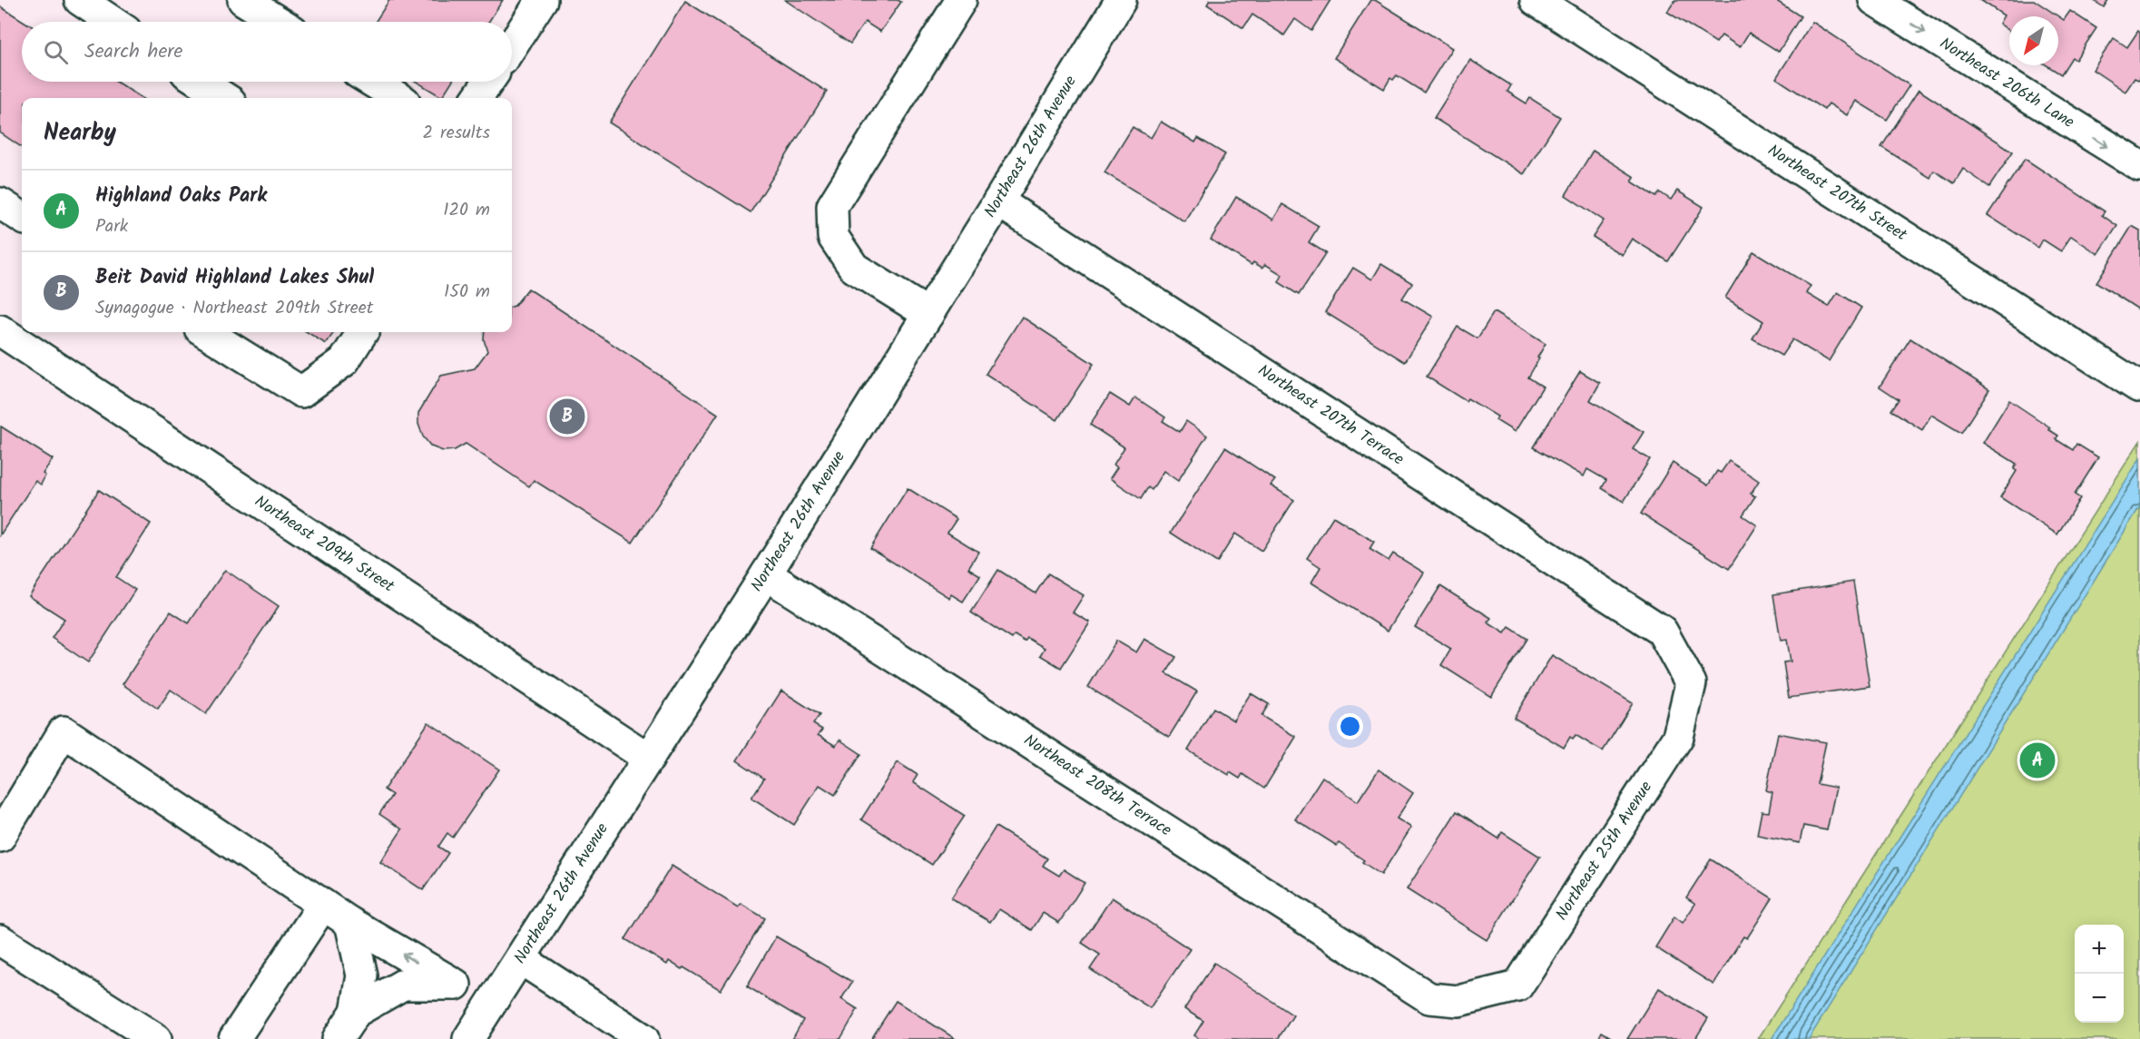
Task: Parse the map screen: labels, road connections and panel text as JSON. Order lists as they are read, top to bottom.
{
  "streets": {
    "street": [
      "Northeast 206th Lane",
      "Northeast 26th Avenue",
      "Northeast 207th Street",
      "Northeast 207th Terrace",
      "Northeast 209th Street",
      "Northeast 208th Terrace",
      "Northeast 25th Avenue"
    ]
  },
  "crossings": [
    ["Northeast 26th Avenue", "Northeast 207th Terrace"],
    ["Northeast 26th Avenue", "Northeast 209th Street"],
    ["Northeast 26th Avenue", "Northeast 208th Terrace"],
    ["Northeast 207th Terrace", "Northeast 25th Avenue"],
    ["Northeast 208th Terrace", "Northeast 25th Avenue"]
  ],
  "one_way": ["Northeast 206th Lane"],
  "north": "bottom left",
  "page": {
    "search": "Search here",
    "heading": ["Nearby", "2 results"],
    "list": [
      {
        "mark": "A",
        "name": "Highland Oaks Park",
        "note": "Park",
        "value": "120 m"
      },
      {
        "mark": "B",
        "name": "Beit David Highland Lakes Shul",
        "note": "Synagogue · Northeast 209th Street",
        "value": "150 m"
      }
    ],
    "pins": ["B", "A"],
    "map_buttons": ["+", "−"]
  }
}
